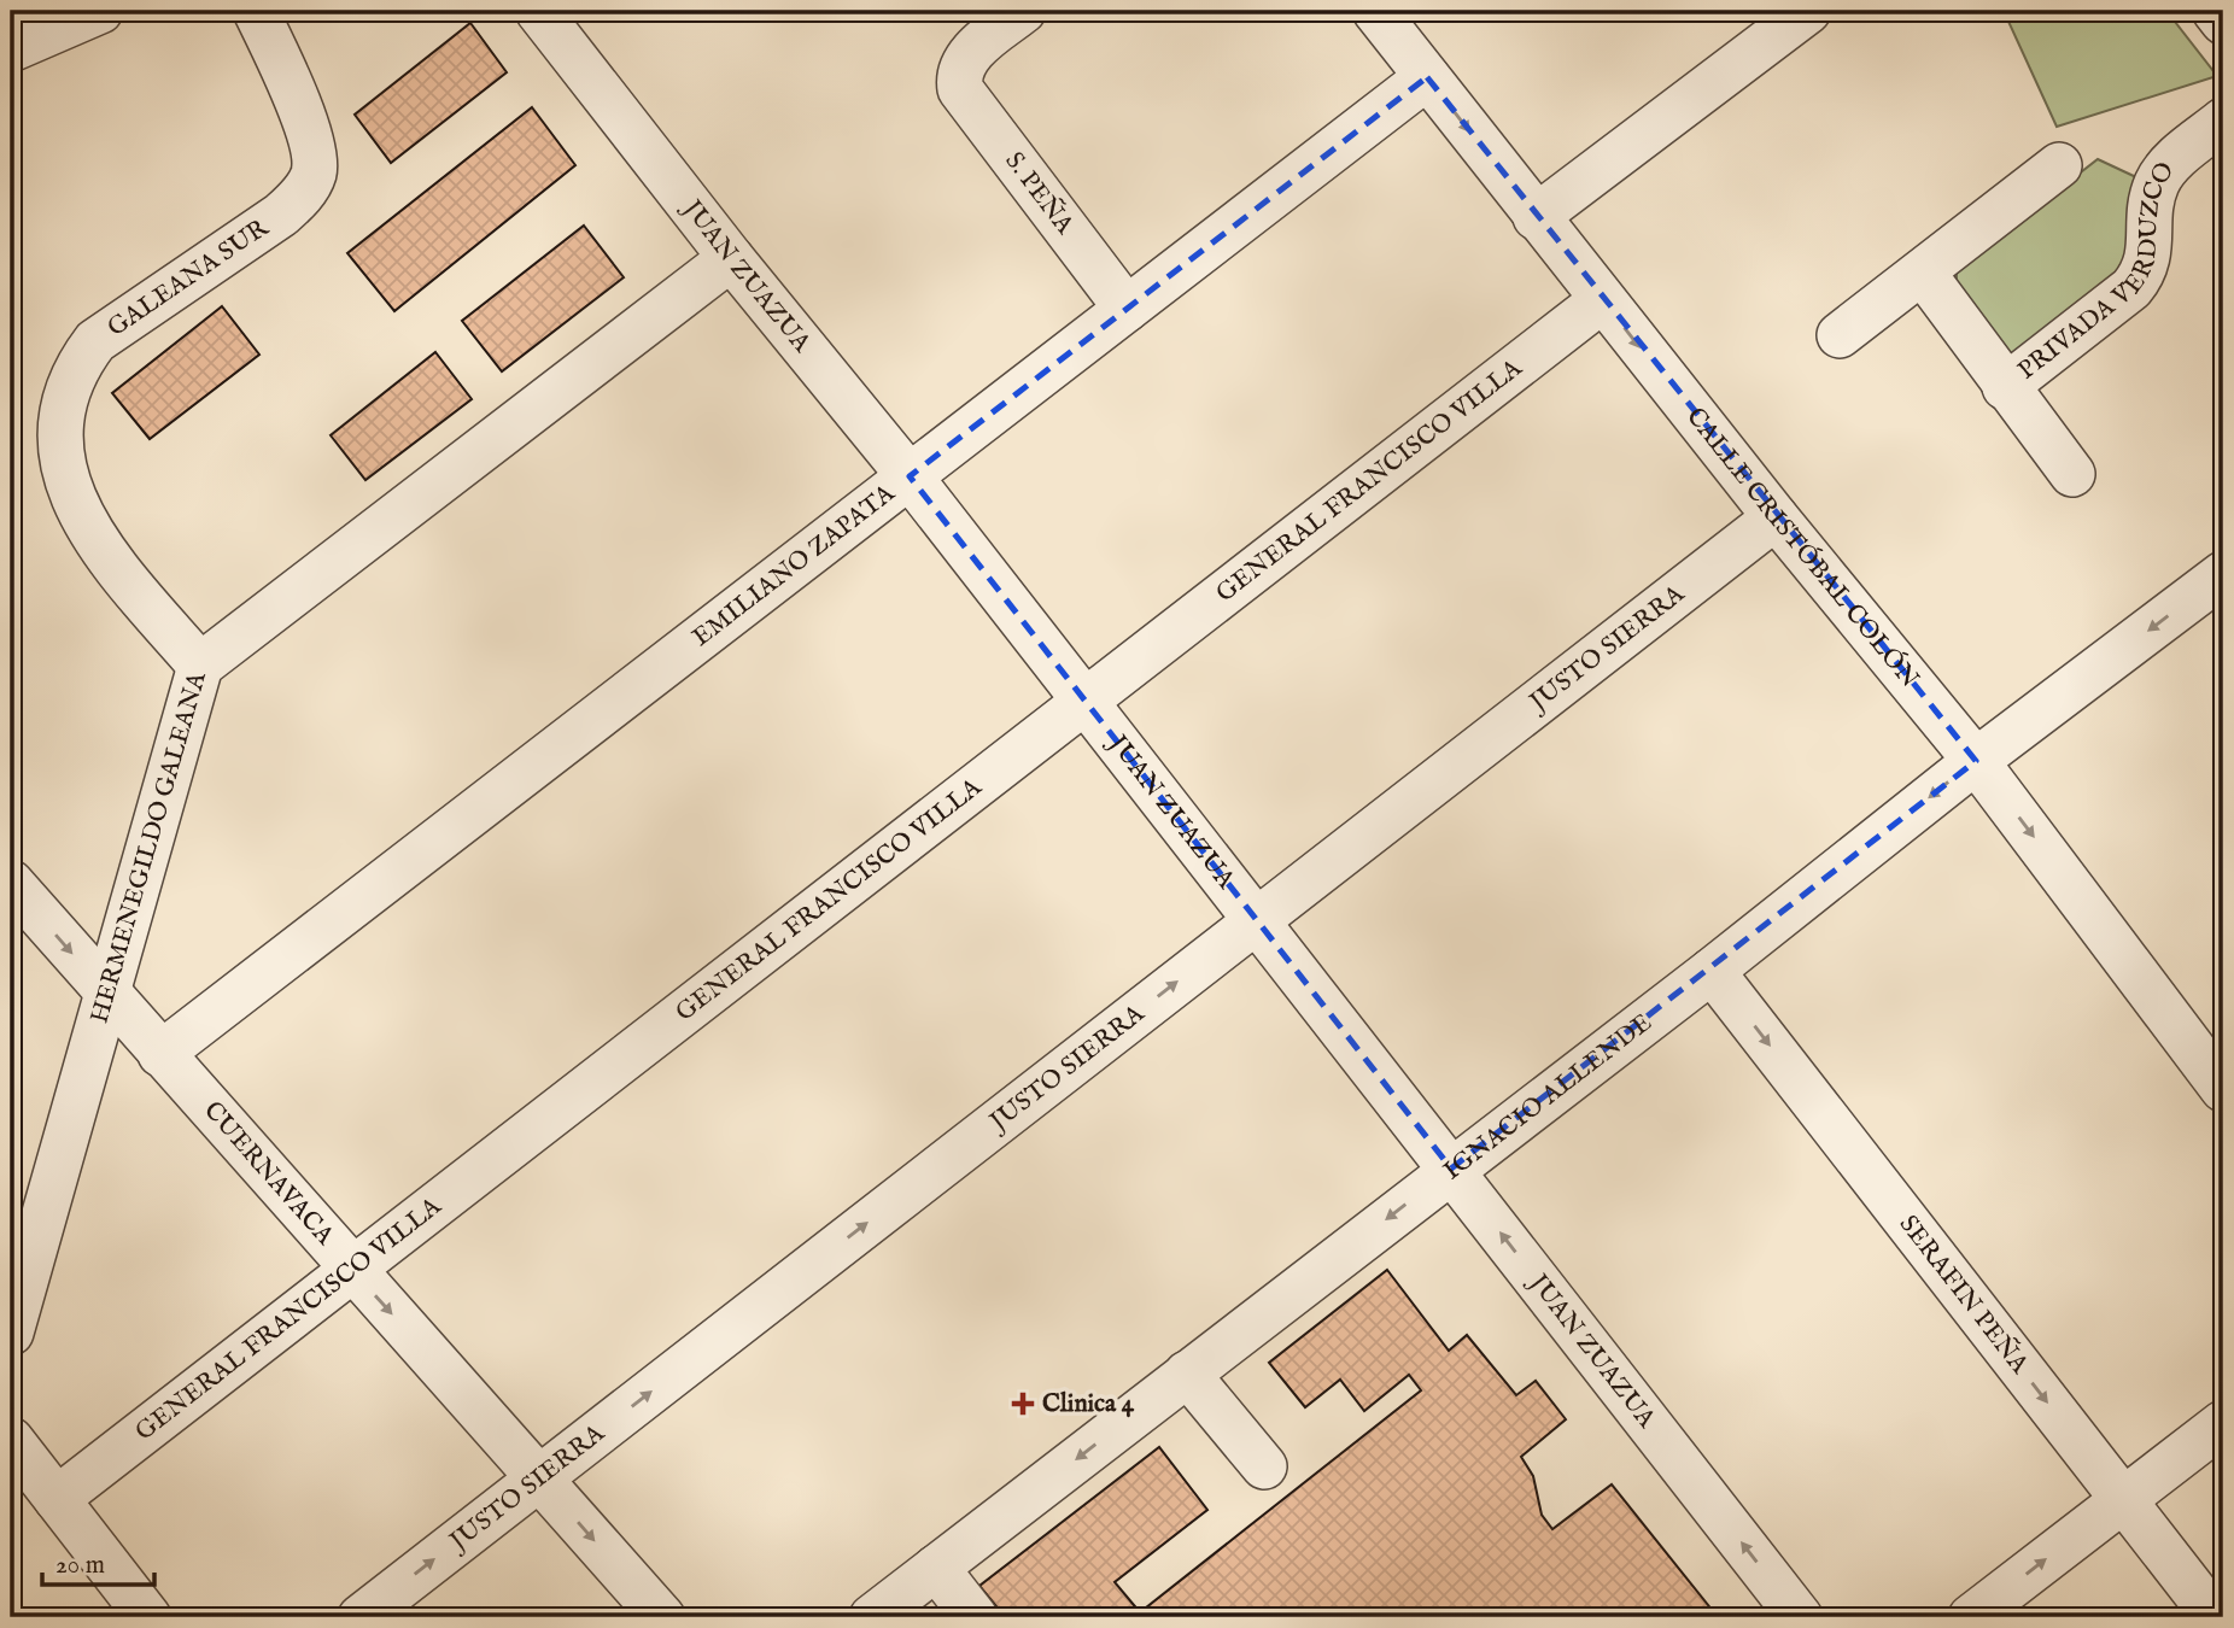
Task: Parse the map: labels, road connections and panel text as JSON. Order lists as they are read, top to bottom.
{
  "streets": {
    "street": [
      "S. PEÑA",
      "PRIVADA VERDUZCO",
      "JUAN ZUAZUA",
      "GALEANA SUR",
      "GENERAL FRANCISCO VILLA",
      "CALLE CRISTÓBAL COLÓN",
      "EMILIANO ZAPATA",
      "JUSTO SIERRA",
      "HERMENEGILDO GALEANA",
      "IGNACIO ALLENDE",
      "CUERNAVACA",
      "SERAFIN PEÑA"
    ]
  },
  "crossings": [
    ["S. PEÑA", "EMILIANO ZAPATA"],
    ["JUAN ZUAZUA", "GENERAL FRANCISCO VILLA"],
    ["JUAN ZUAZUA", "EMILIANO ZAPATA"],
    ["JUAN ZUAZUA", "JUSTO SIERRA"],
    ["JUAN ZUAZUA", "HERMENEGILDO GALEANA"],
    ["JUAN ZUAZUA", "IGNACIO ALLENDE"],
    ["GALEANA SUR", "HERMENEGILDO GALEANA"],
    ["GENERAL FRANCISCO VILLA", "CALLE CRISTÓBAL COLÓN"],
    ["GENERAL FRANCISCO VILLA", "CUERNAVACA"],
    ["CALLE CRISTÓBAL COLÓN", "EMILIANO ZAPATA"],
    ["CALLE CRISTÓBAL COLÓN", "JUSTO SIERRA"],
    ["CALLE CRISTÓBAL COLÓN", "IGNACIO ALLENDE"],
    ["EMILIANO ZAPATA", "CUERNAVACA"],
    ["JUSTO SIERRA", "CUERNAVACA"],
    ["HERMENEGILDO GALEANA", "CUERNAVACA"],
    ["IGNACIO ALLENDE", "SERAFIN PEÑA"]
  ],
  "one_way": [
    "CALLE CRISTÓBAL COLÓN",
    "JUSTO SIERRA",
    "IGNACIO ALLENDE",
    "CUERNAVACA",
    "SERAFIN PEÑA"
  ],
  "places": {
    "health": ["Clinica 4"]
  },
  "scale_bar": "20 m"
}
